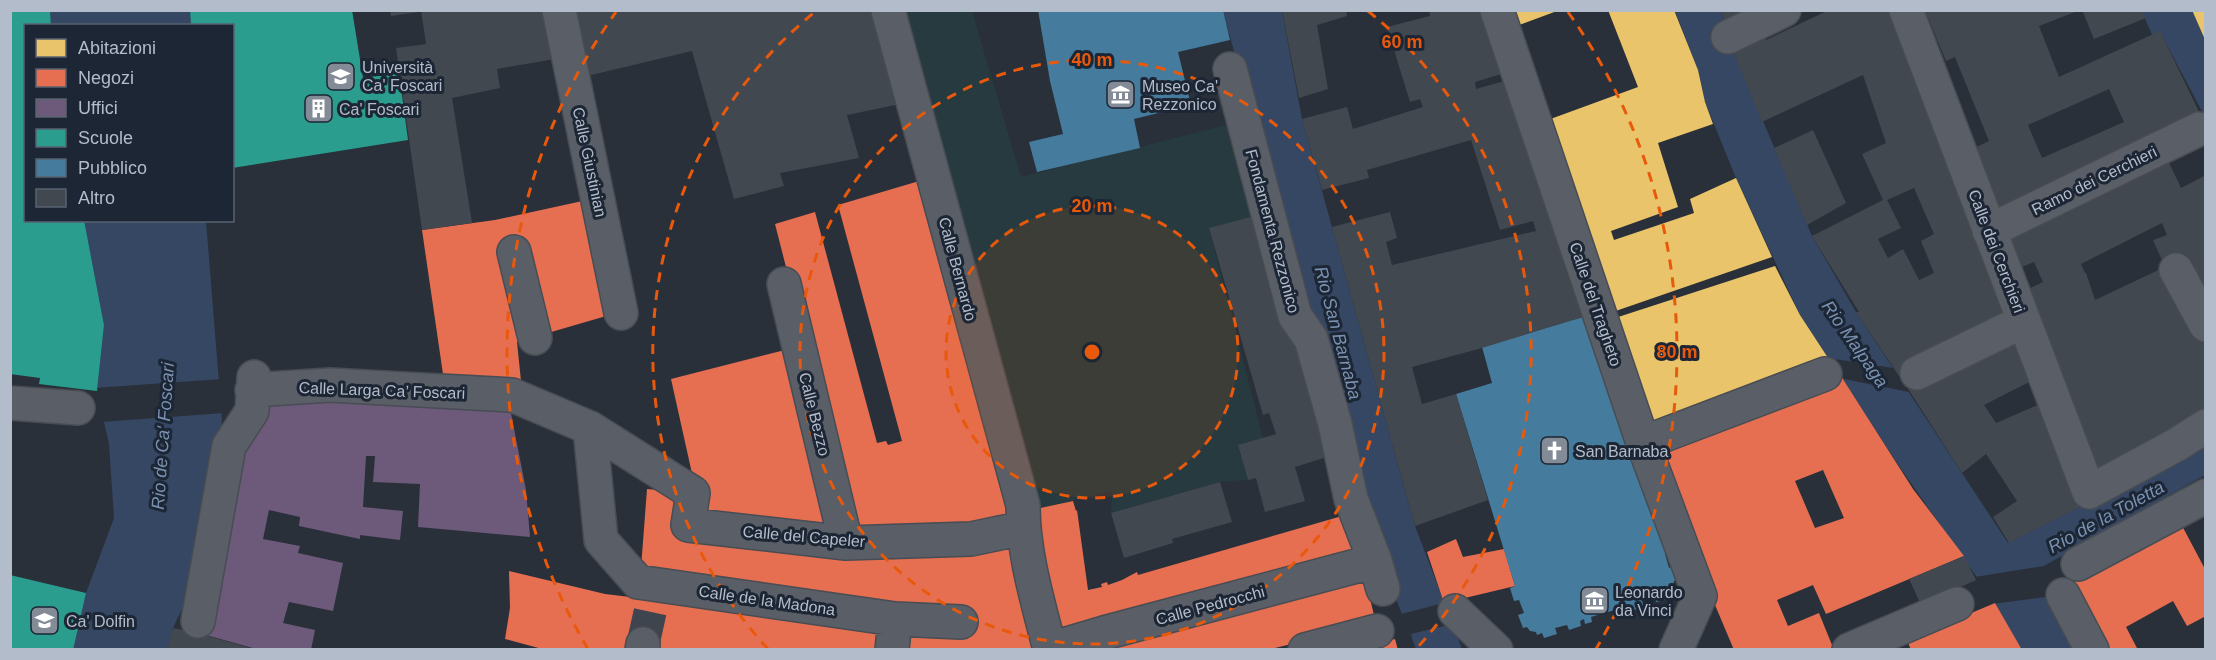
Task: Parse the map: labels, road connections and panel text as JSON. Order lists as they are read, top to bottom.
{
  "streets": {
    "street": [
      "Calle Giustinian",
      "Ramo dei Cerchieri",
      "Fondamenta Rezzonico",
      "Calle dei Cerchieri",
      "Calle Bernardo",
      "Calle del Tragheto",
      "Calle Larga Ca’ Foscari",
      "Calle Bezzo",
      "Calle del Capeler",
      "Calle de la Madona",
      "Calle Pedrocchi"
    ]
  },
  "crossings": [
    ["Ramo dei Cerchieri", "Calle dei Cerchieri"],
    ["Fondamenta Rezzonico", "Calle Pedrocchi"],
    ["Calle Bernardo", "Calle del Capeler"],
    ["Calle Bernardo", "Calle Pedrocchi"],
    ["Calle Larga Ca’ Foscari", "Calle del Capeler"],
    ["Calle Larga Ca’ Foscari", "Calle de la Madona"],
    ["Calle Bezzo", "Calle del Capeler"],
    ["Calle del Capeler", "Calle de la Madona"]
  ],
  "water": [
    "Rio San Barnaba",
    "Rio Malpaga",
    "Rio de Ca' Foscari",
    "Rio de la Toletta"
  ],
  "places": {
    "school or university": ["Università Ca' Foscari", "Ca' Dolfin"],
    "museum": ["Museo Ca' Rezzonico", "Leonardo da Vinci"],
    "building": ["Ca' Foscari"],
    "church": ["San Barnaba"]
  },
  "legend": [
    "Abitazioni",
    "Negozi",
    "Uffici",
    "Scuole",
    "Pubblico",
    "Altro"
  ],
  "rings": [
    "60 m",
    "40 m",
    "20 m",
    "80 m"
  ]
}
